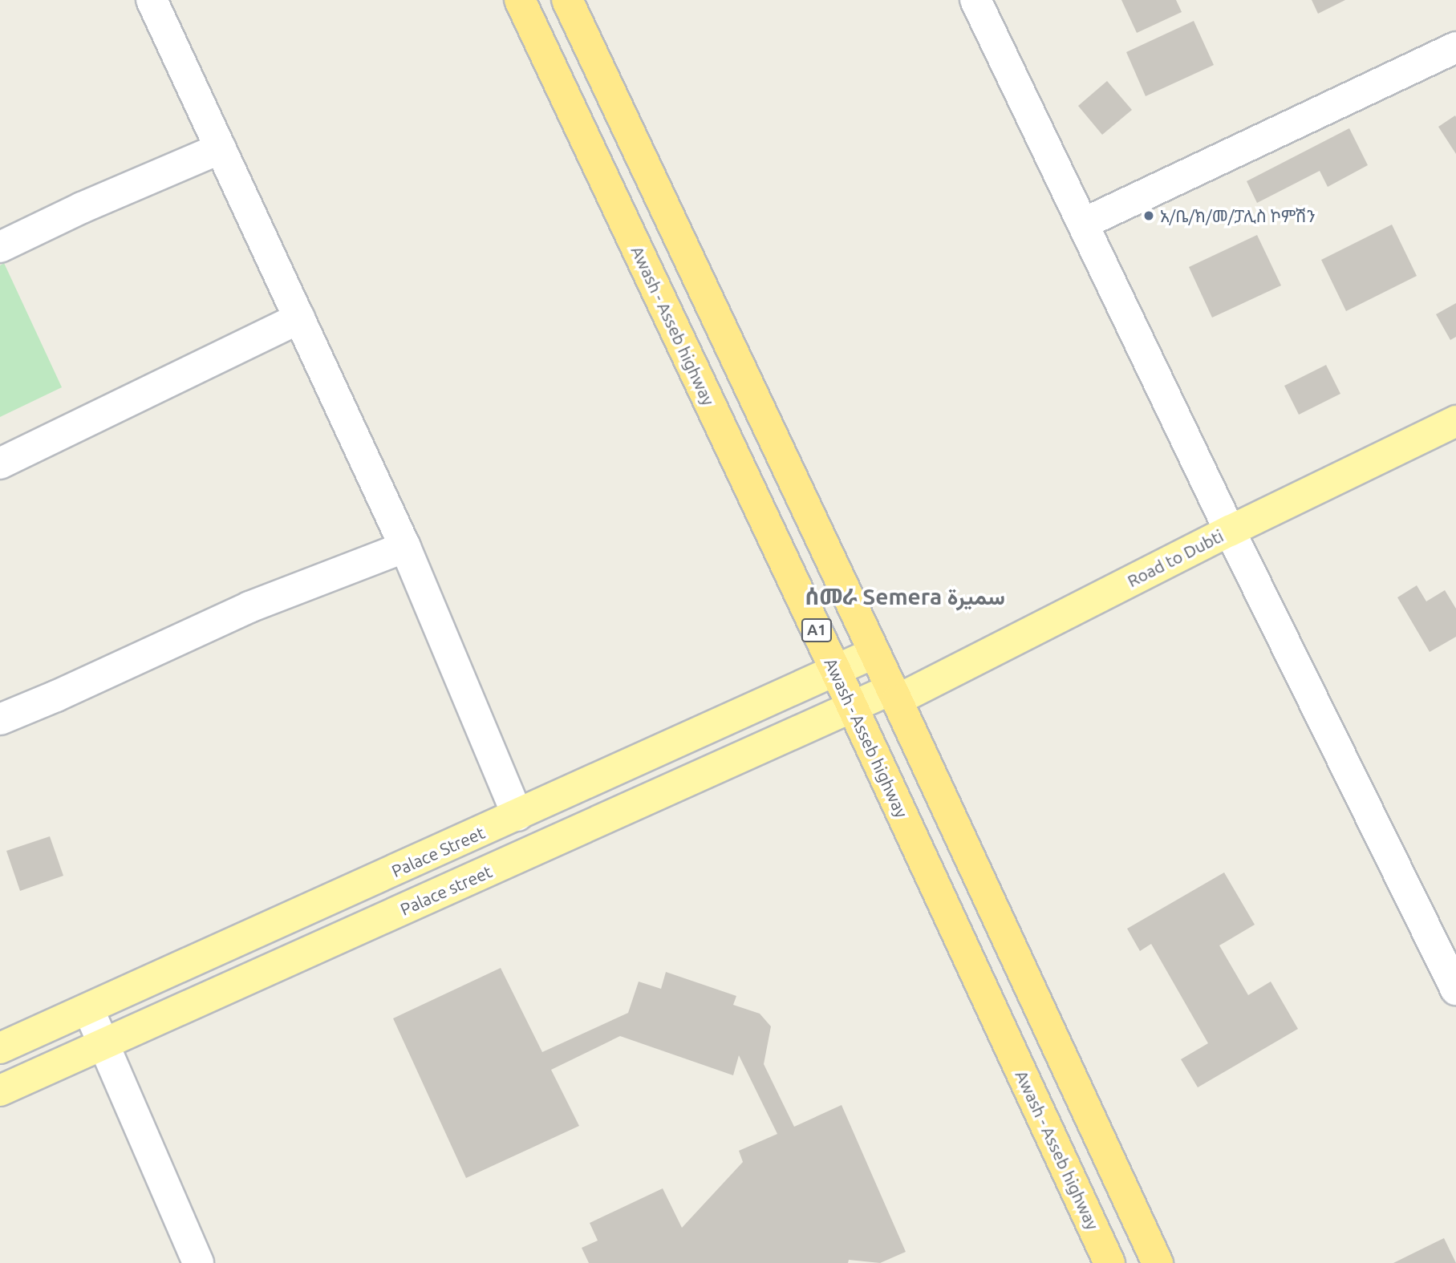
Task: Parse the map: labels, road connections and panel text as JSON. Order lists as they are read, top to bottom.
{
  "streets": {
    "highway": ["Awash - Asseb highway", "A1"],
    "main road": ["Road to Dubti", "Palace Street", "Palace street"]
  },
  "crossings": [
    ["Awash - Asseb highway", "Palace Street"],
    ["Awash - Asseb highway", "Palace street"],
    ["Road to Dubti", "A1"],
    ["Road to Dubti", "Palace street"],
    ["A1", "Palace Street"],
    ["A1", "Palace street"]
  ],
  "districts": ["ሰመራ Semera سميرة"],
  "places": ["አ/ቤ/ክ/መ/ፓሊስ ኮምሽን"]
}
